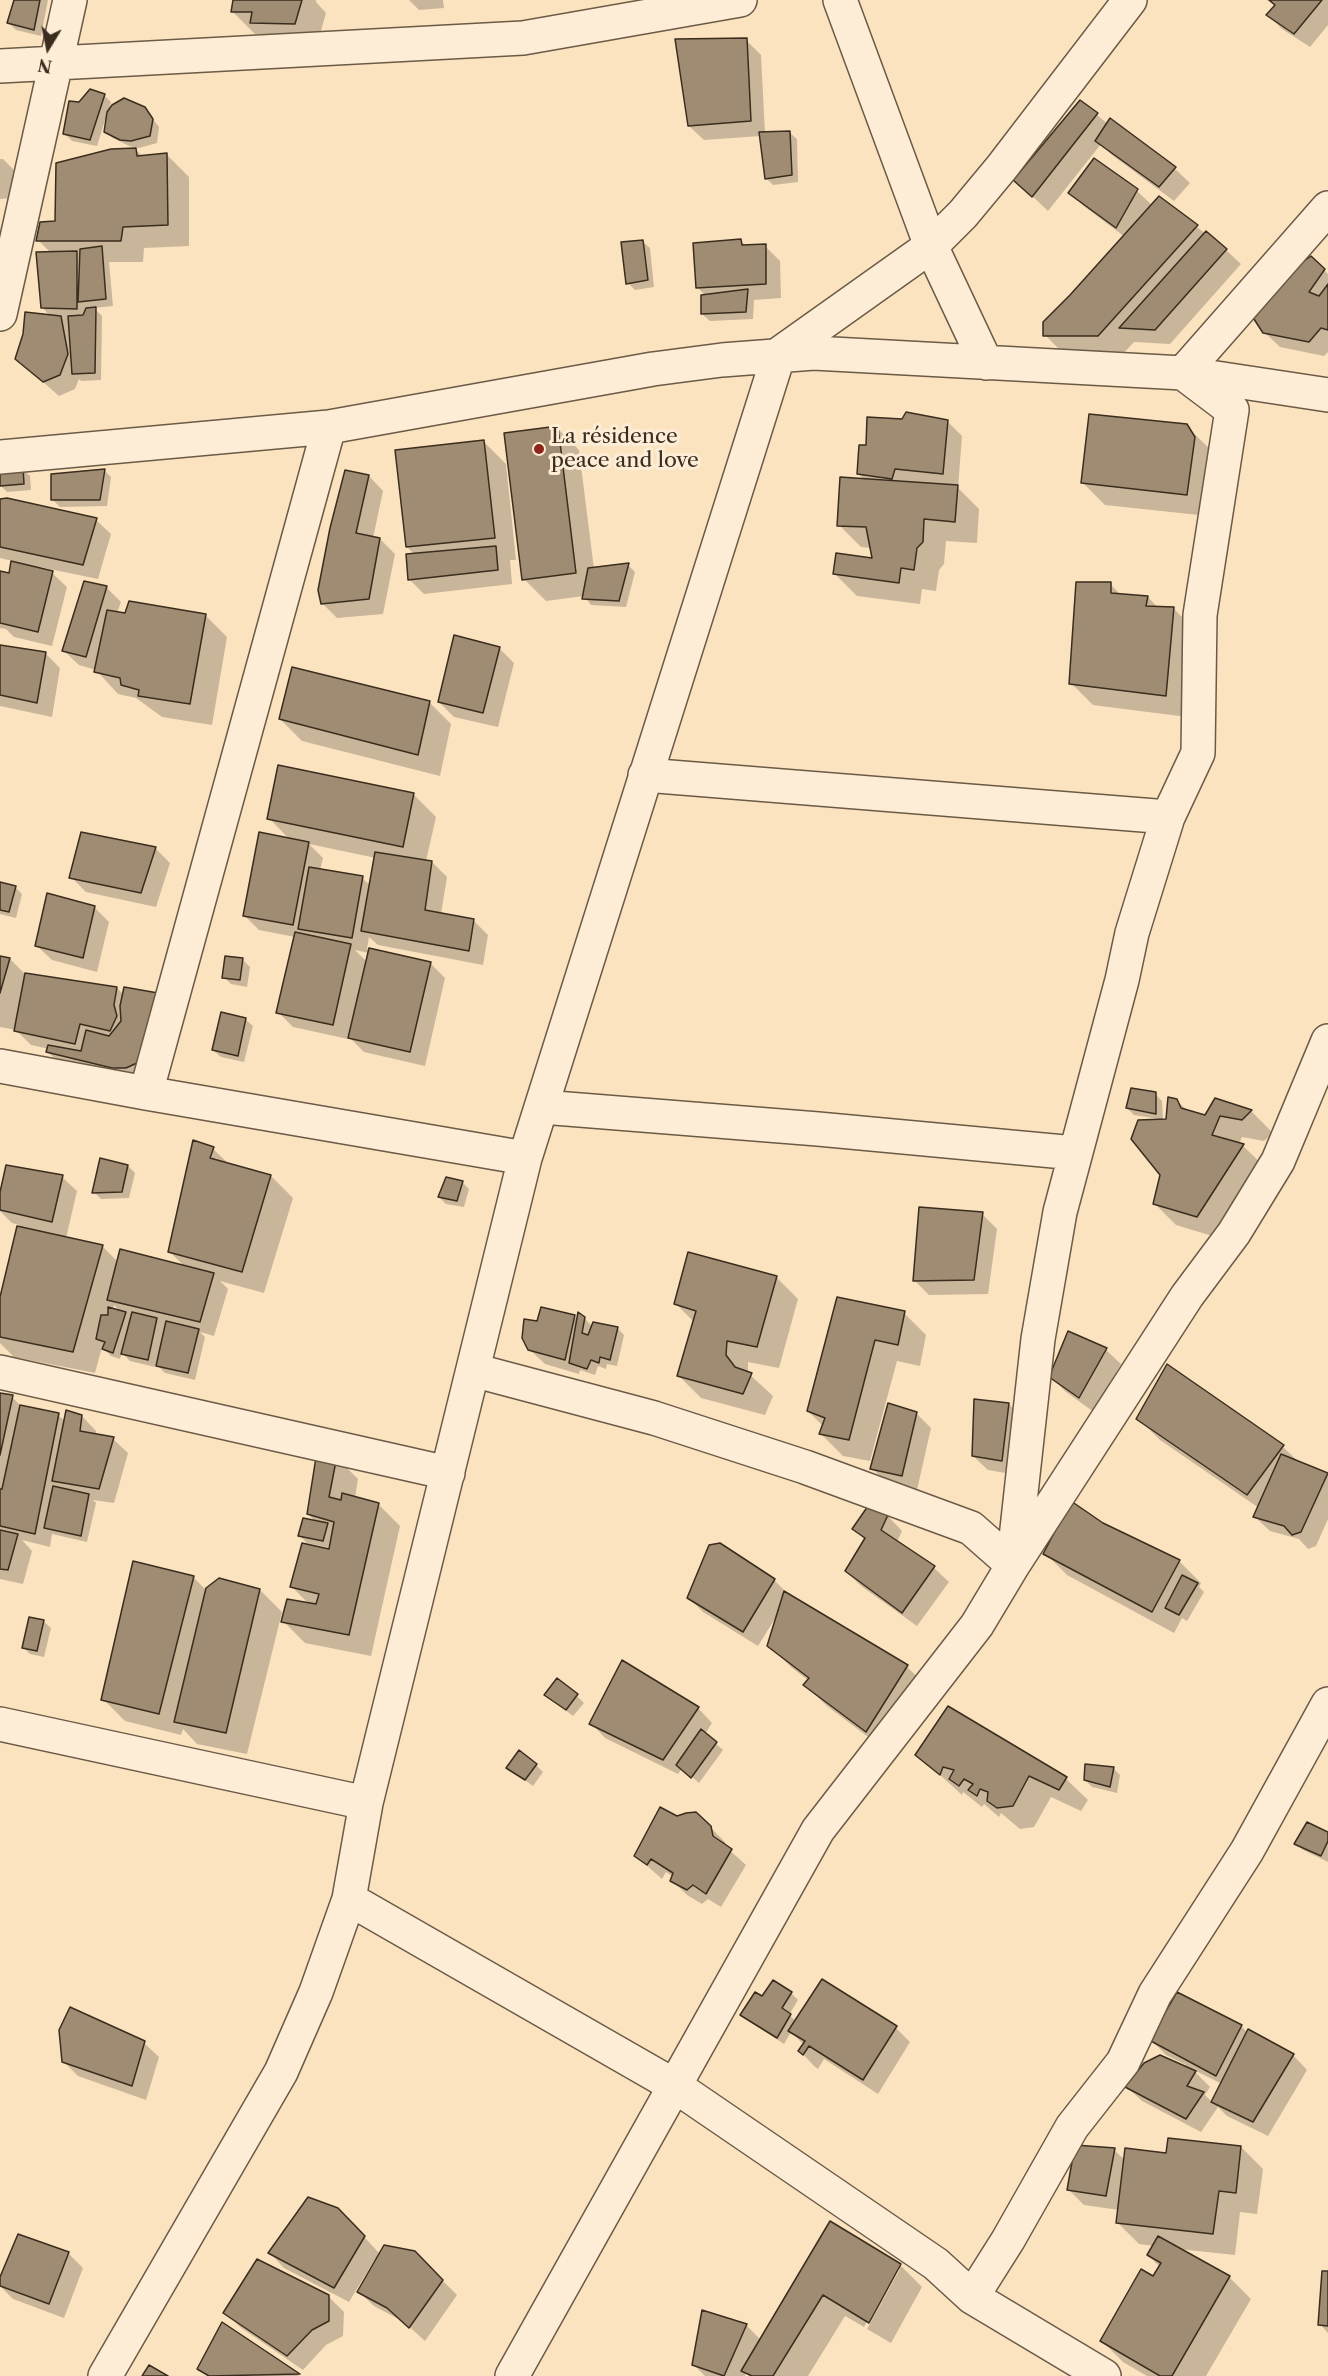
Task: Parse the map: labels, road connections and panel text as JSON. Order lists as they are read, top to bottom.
{
  "places": ["La résidence peace and love"],
  "north": "bottom"
}
